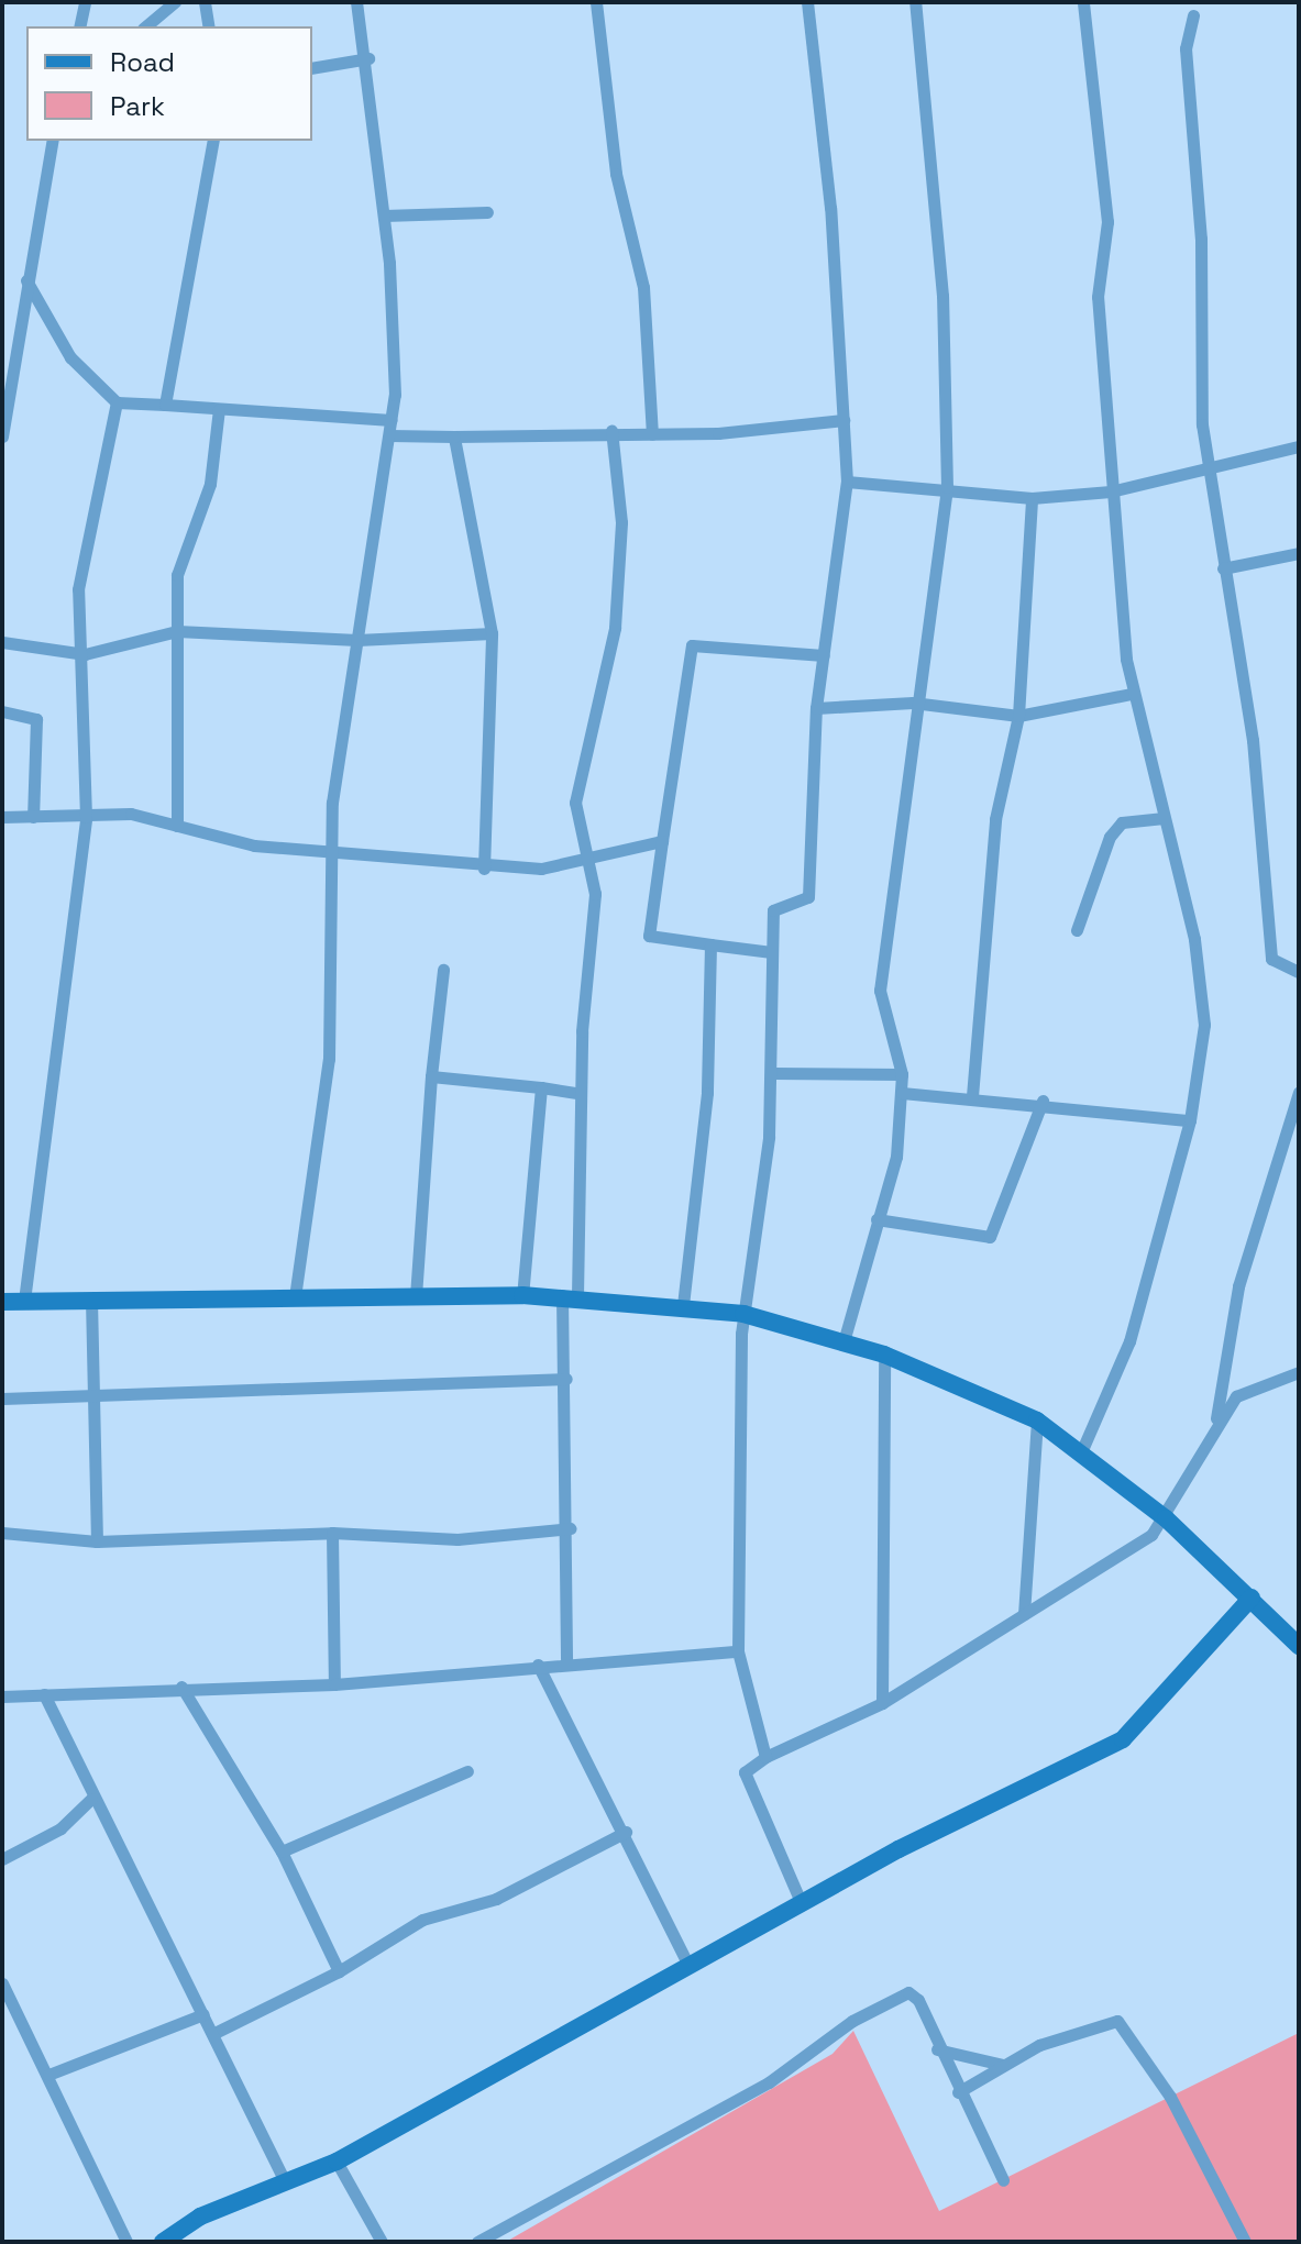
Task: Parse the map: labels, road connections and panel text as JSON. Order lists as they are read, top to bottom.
{
  "legend": ["Road", "Park"]
}
